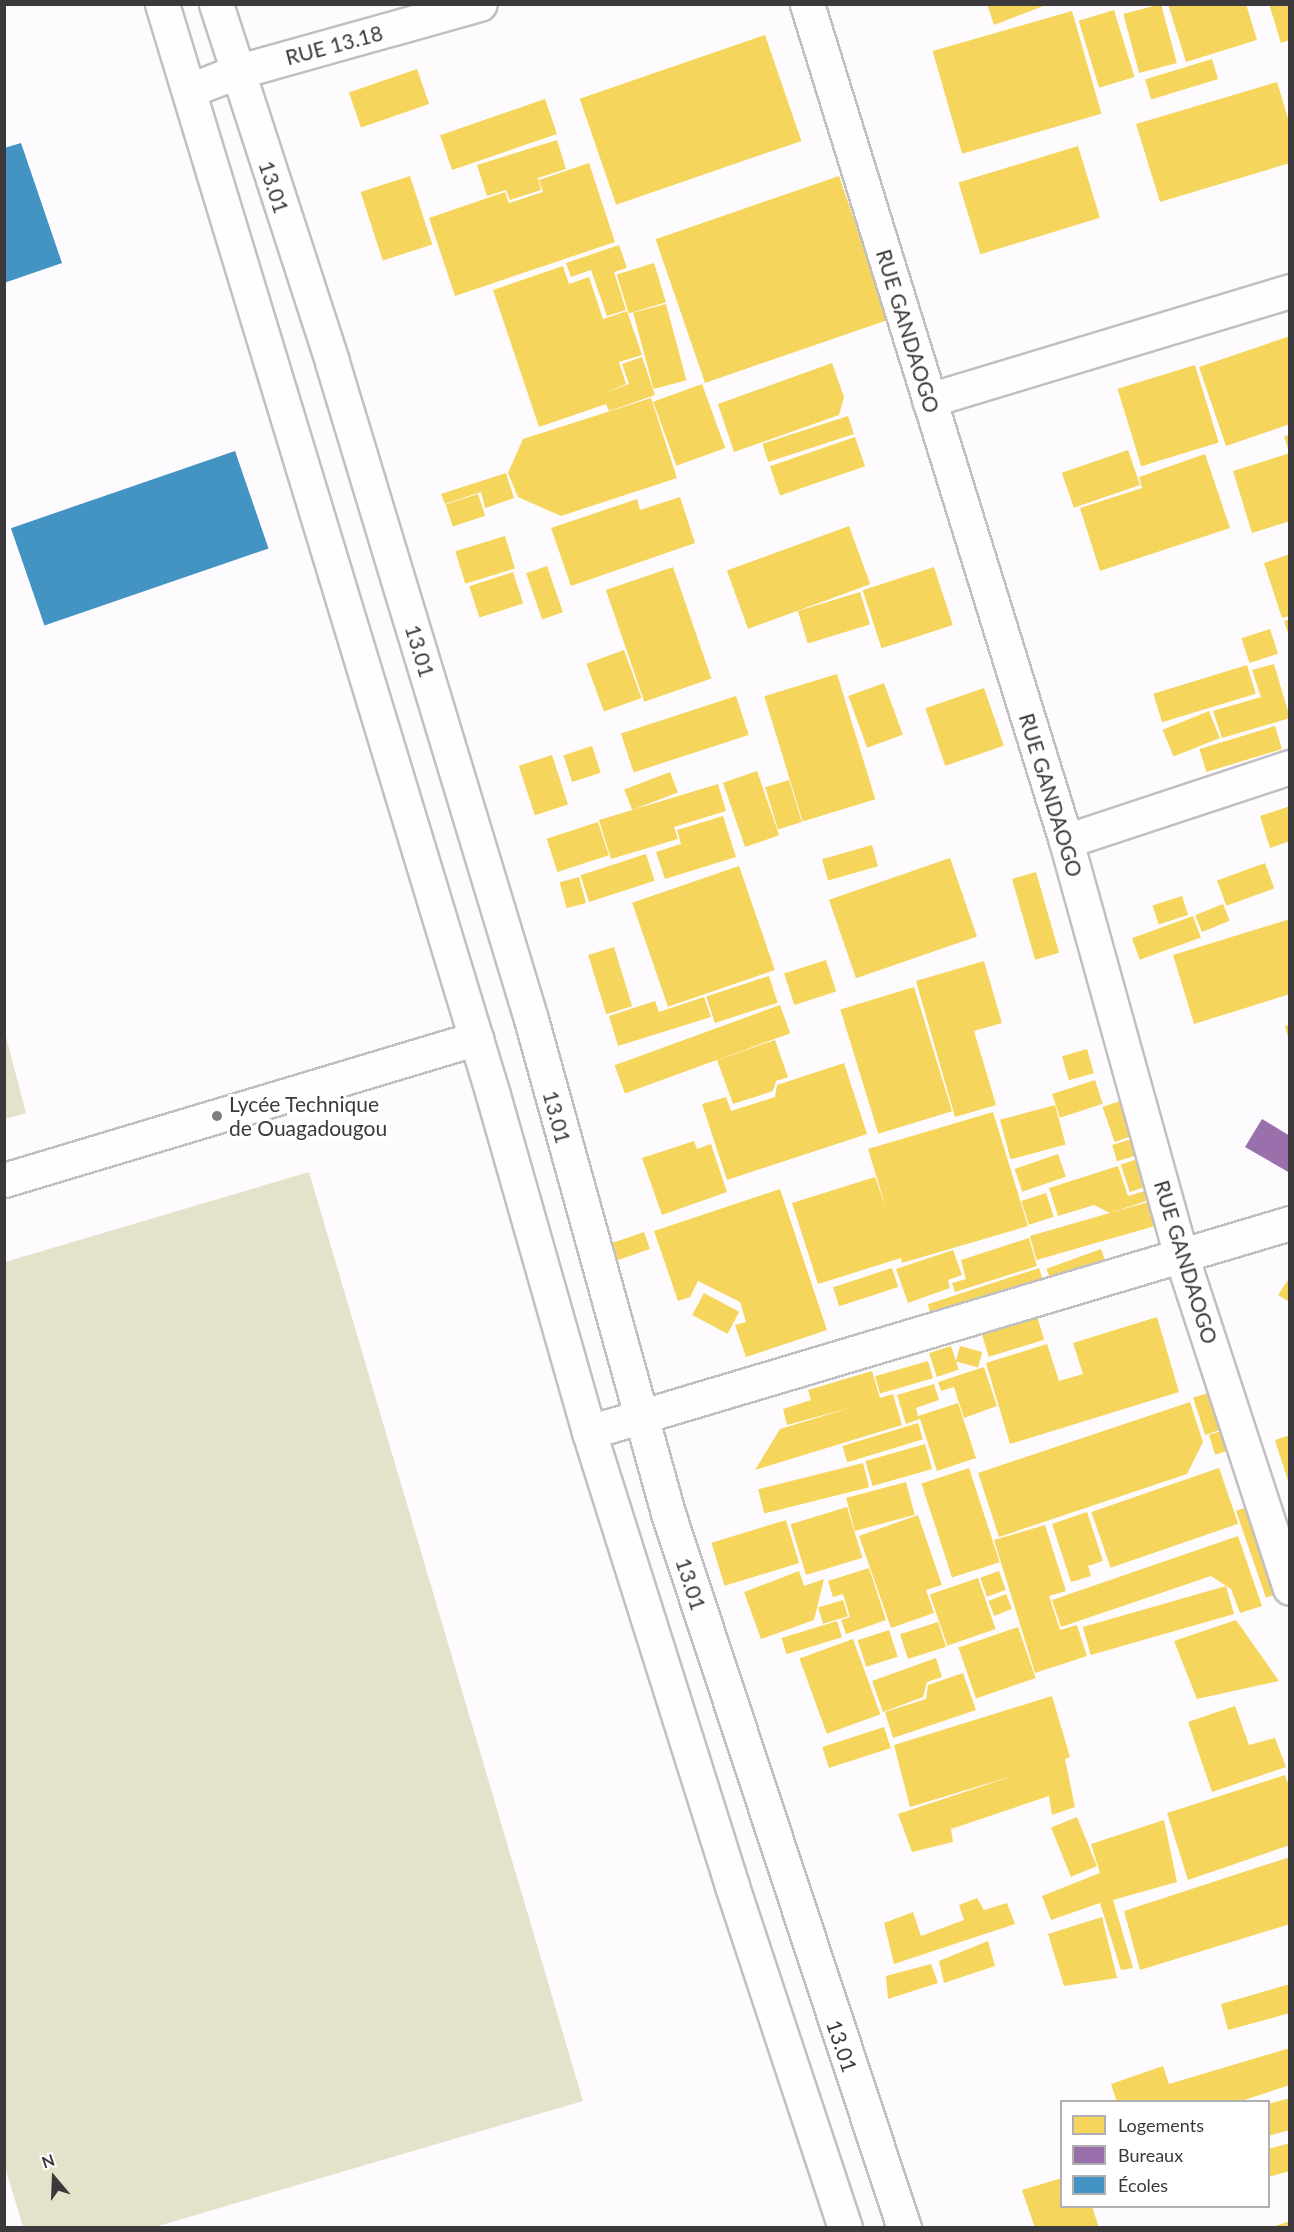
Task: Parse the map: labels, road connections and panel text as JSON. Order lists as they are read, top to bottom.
{
  "streets": {
    "street": ["RUE 13.18", "13.01", "RUE GANDAOGO"]
  },
  "crossings": [
    ["RUE 13.18", "13.01"]
  ],
  "places": ["Lycée Technique de Ouagadougou"],
  "legend": ["Logements", "Bureaux", "Écoles"],
  "north": "top"
}
